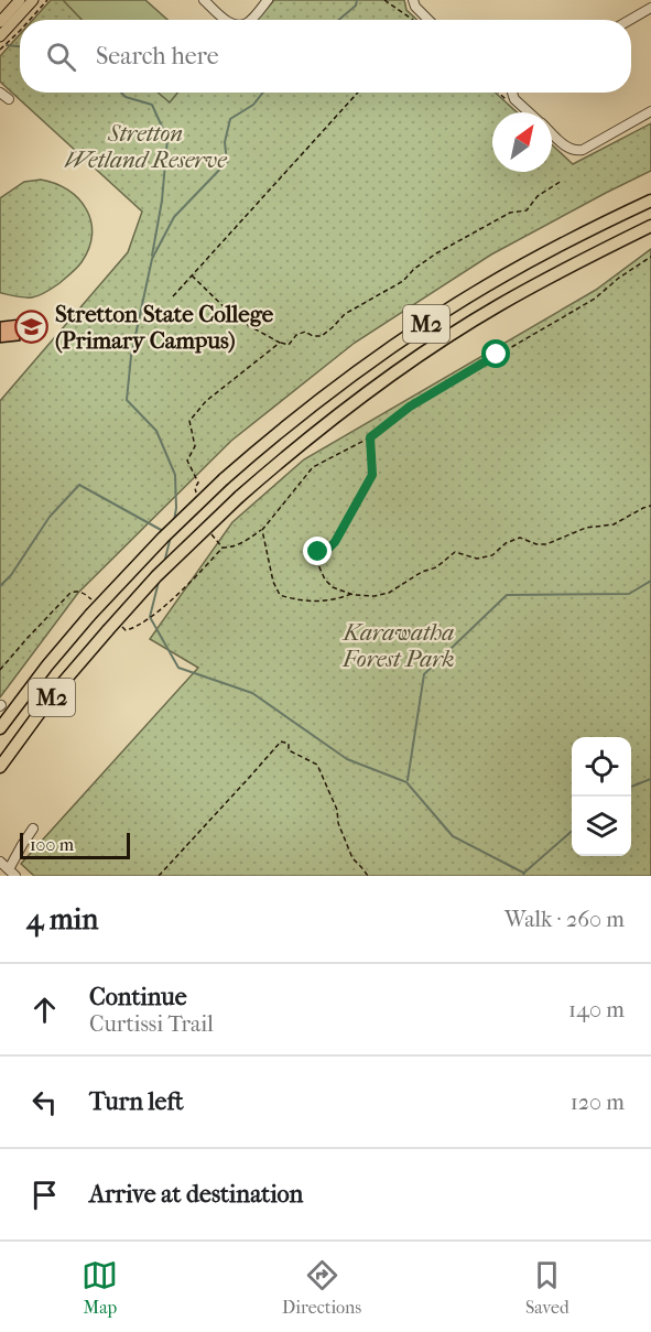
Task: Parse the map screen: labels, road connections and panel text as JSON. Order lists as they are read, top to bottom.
{
  "streets": {
    "highway": ["M2"]
  },
  "parks": ["Stretton Wetland Reserve", "Karawatha Forest Park"],
  "places": {
    "school or university": ["Stretton State College (Primary Campus)"]
  },
  "scale_bar": "100 m",
  "north": "top right",
  "page": {
    "search": "Search here",
    "scale": "100 m",
    "heading": ["4 min", "Walk · 260 m"],
    "list": [
      ["Continue", "Curtissi Trail", "140 m"],
      ["Turn left", "120 m"],
      "Arrive at destination"
    ],
    "nav": ["Map", "Directions", "Saved"]
  }
}
